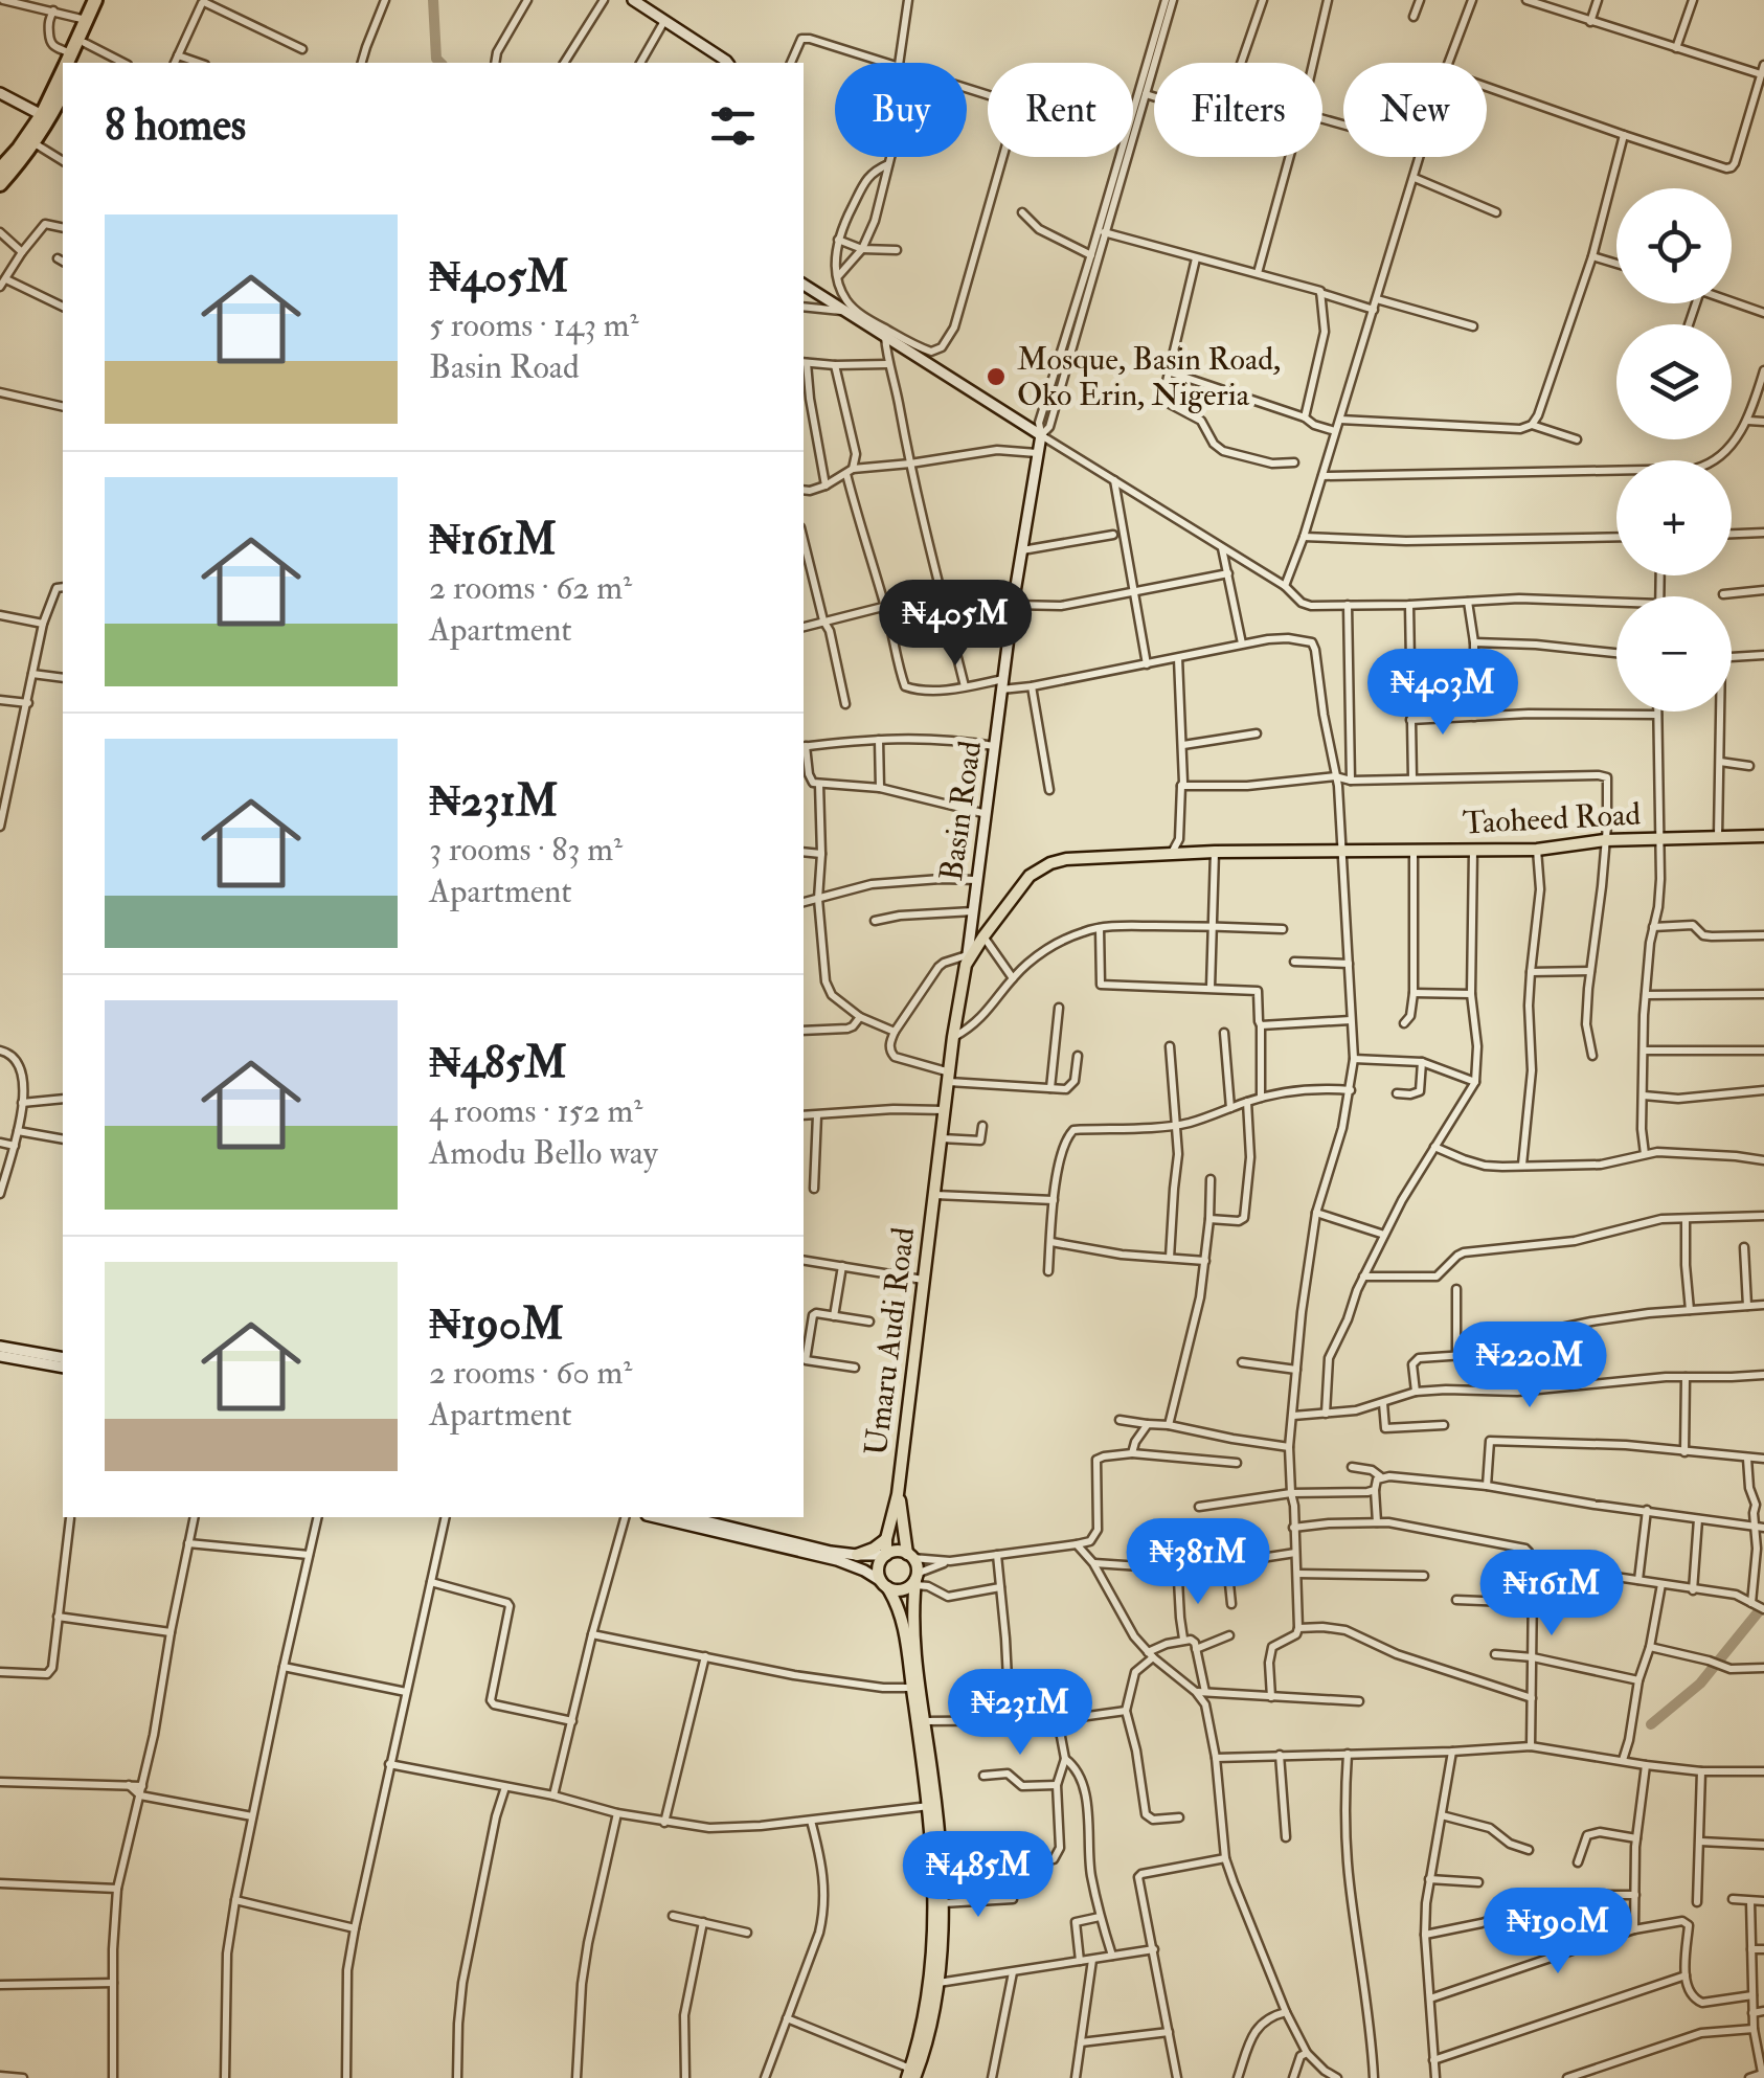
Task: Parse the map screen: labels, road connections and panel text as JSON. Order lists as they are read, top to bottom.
{
  "streets": {
    "main road": ["Basin Road", "Taoheed Road", "Umaru Audi Road"]
  },
  "crossings": [
    ["Basin Road", "Taoheed Road"],
    ["Basin Road", "Umaru Audi Road"]
  ],
  "places": ["Mosque, Basin Road, Oko Erin, Nigeria"],
  "page": {
    "chip": [
      "Buy",
      "Rent",
      "Filters",
      "New"
    ],
    "heading": "8 homes",
    "map_buttons": ["+", "−"],
    "list": [
      {
        "name": "₦405M",
        "note": "5 rooms · 143 m² · Basin Road"
      },
      {
        "name": "₦161M",
        "note": "2 rooms · 62 m² · Apartment"
      },
      {
        "name": "₦231M",
        "note": "3 rooms · 83 m² · Apartment"
      },
      {
        "name": "₦485M",
        "note": "4 rooms · 152 m² · Amodu Bello way"
      },
      {
        "name": "₦190M",
        "note": "2 rooms · 60 m² · Apartment"
      }
    ],
    "price": [
      "₦405M",
      "₦403M",
      "₦220M",
      "₦381M",
      "₦161M",
      "₦231M",
      "₦485M",
      "₦190M"
    ]
  }
}
